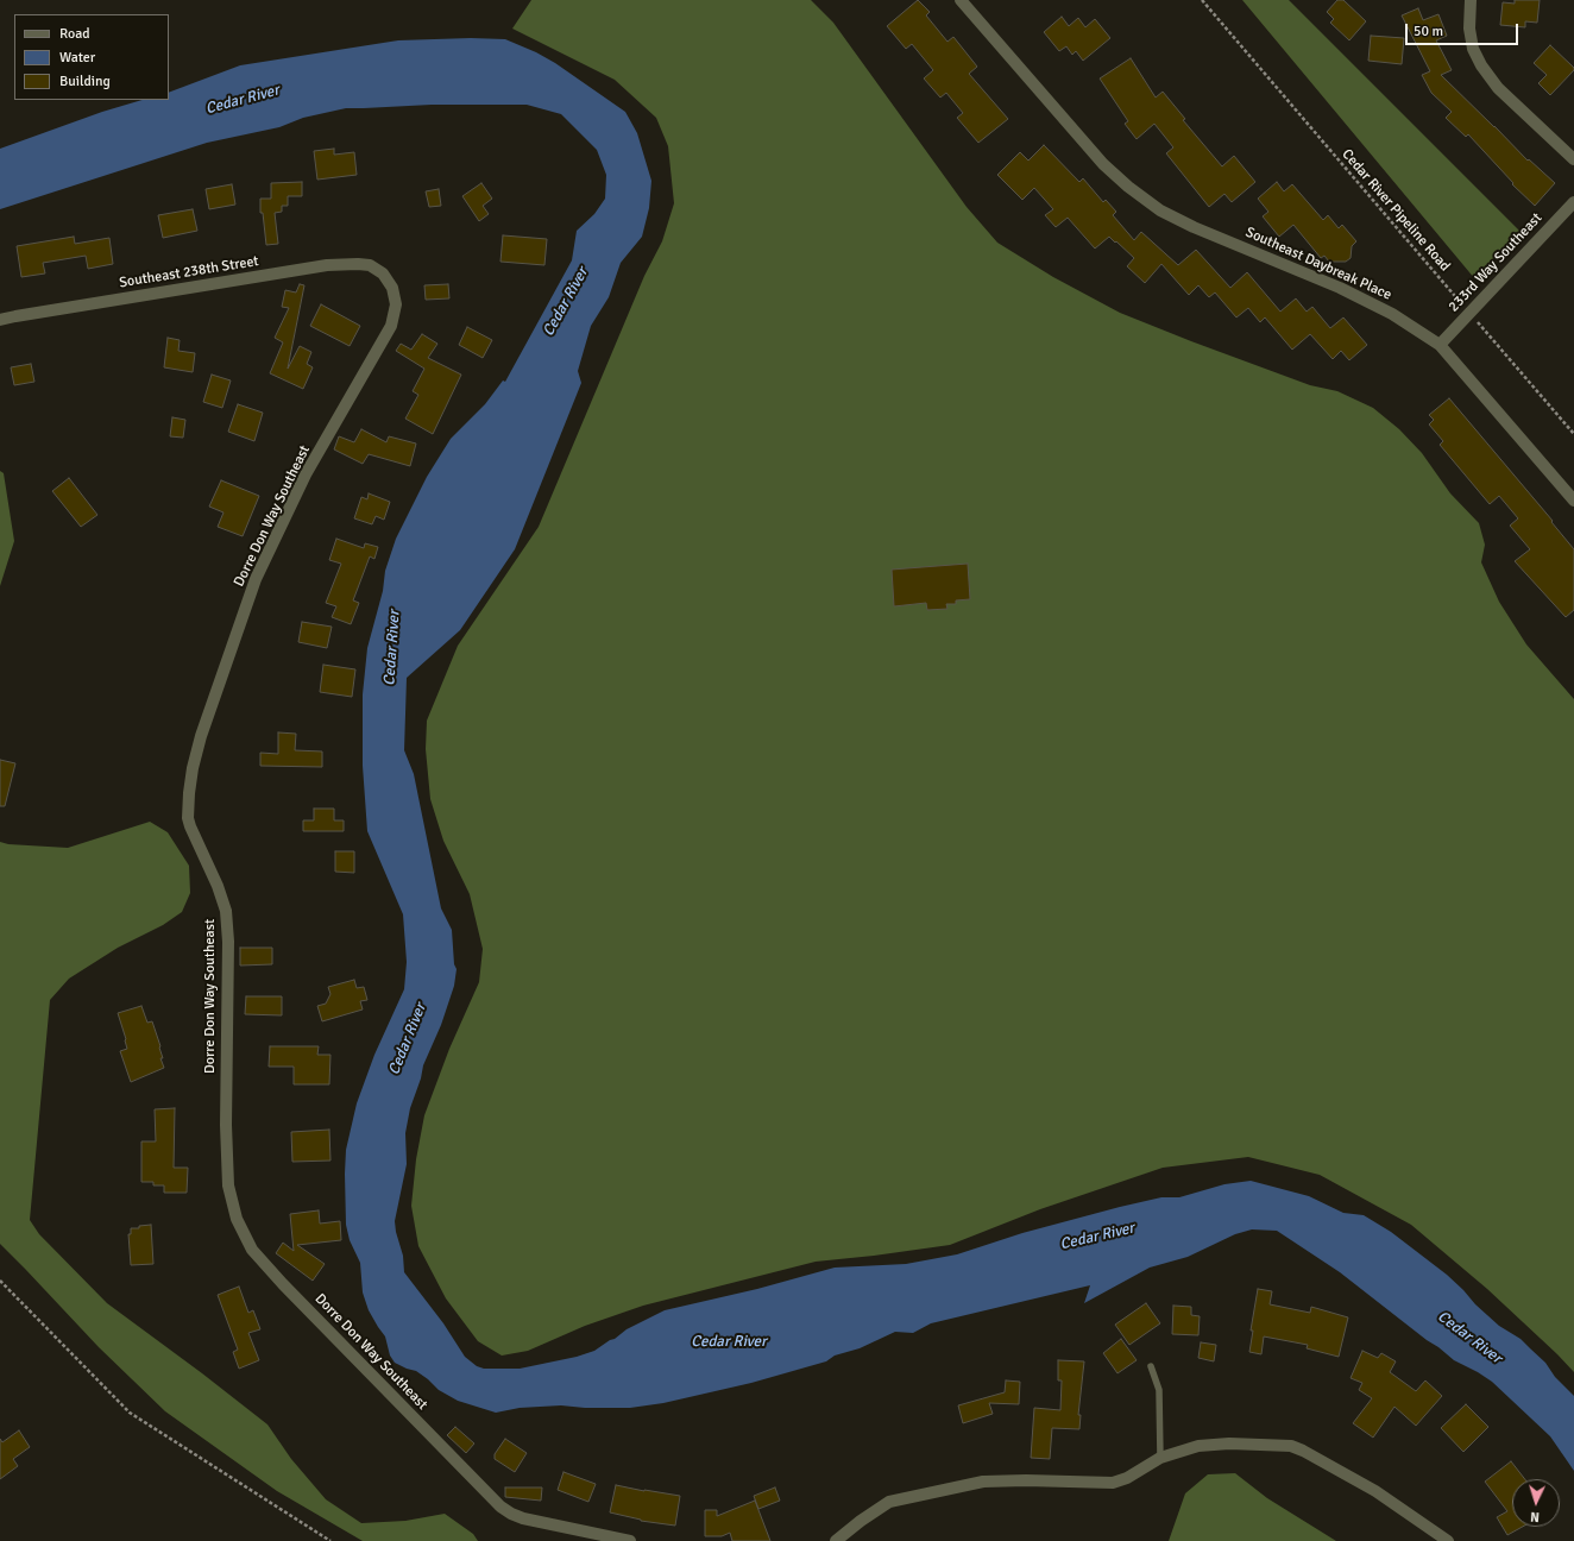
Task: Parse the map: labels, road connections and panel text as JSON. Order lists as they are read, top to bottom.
{
  "streets": {
    "street": [
      "233rd Way Southeast",
      "Southeast Daybreak Place",
      "Southeast 238th Street",
      "Dorre Don Way Southeast"
    ],
    "path": ["Cedar River Pipeline Road"]
  },
  "crossings": [
    ["Cedar River Pipeline Road", "233rd Way Southeast"],
    ["233rd Way Southeast", "Southeast Daybreak Place"],
    ["Southeast 238th Street", "Dorre Don Way Southeast"]
  ],
  "water": ["Cedar River"],
  "legend": ["Road", "Water", "Building"],
  "scale_bar": "50 m",
  "north": "bottom"
}
